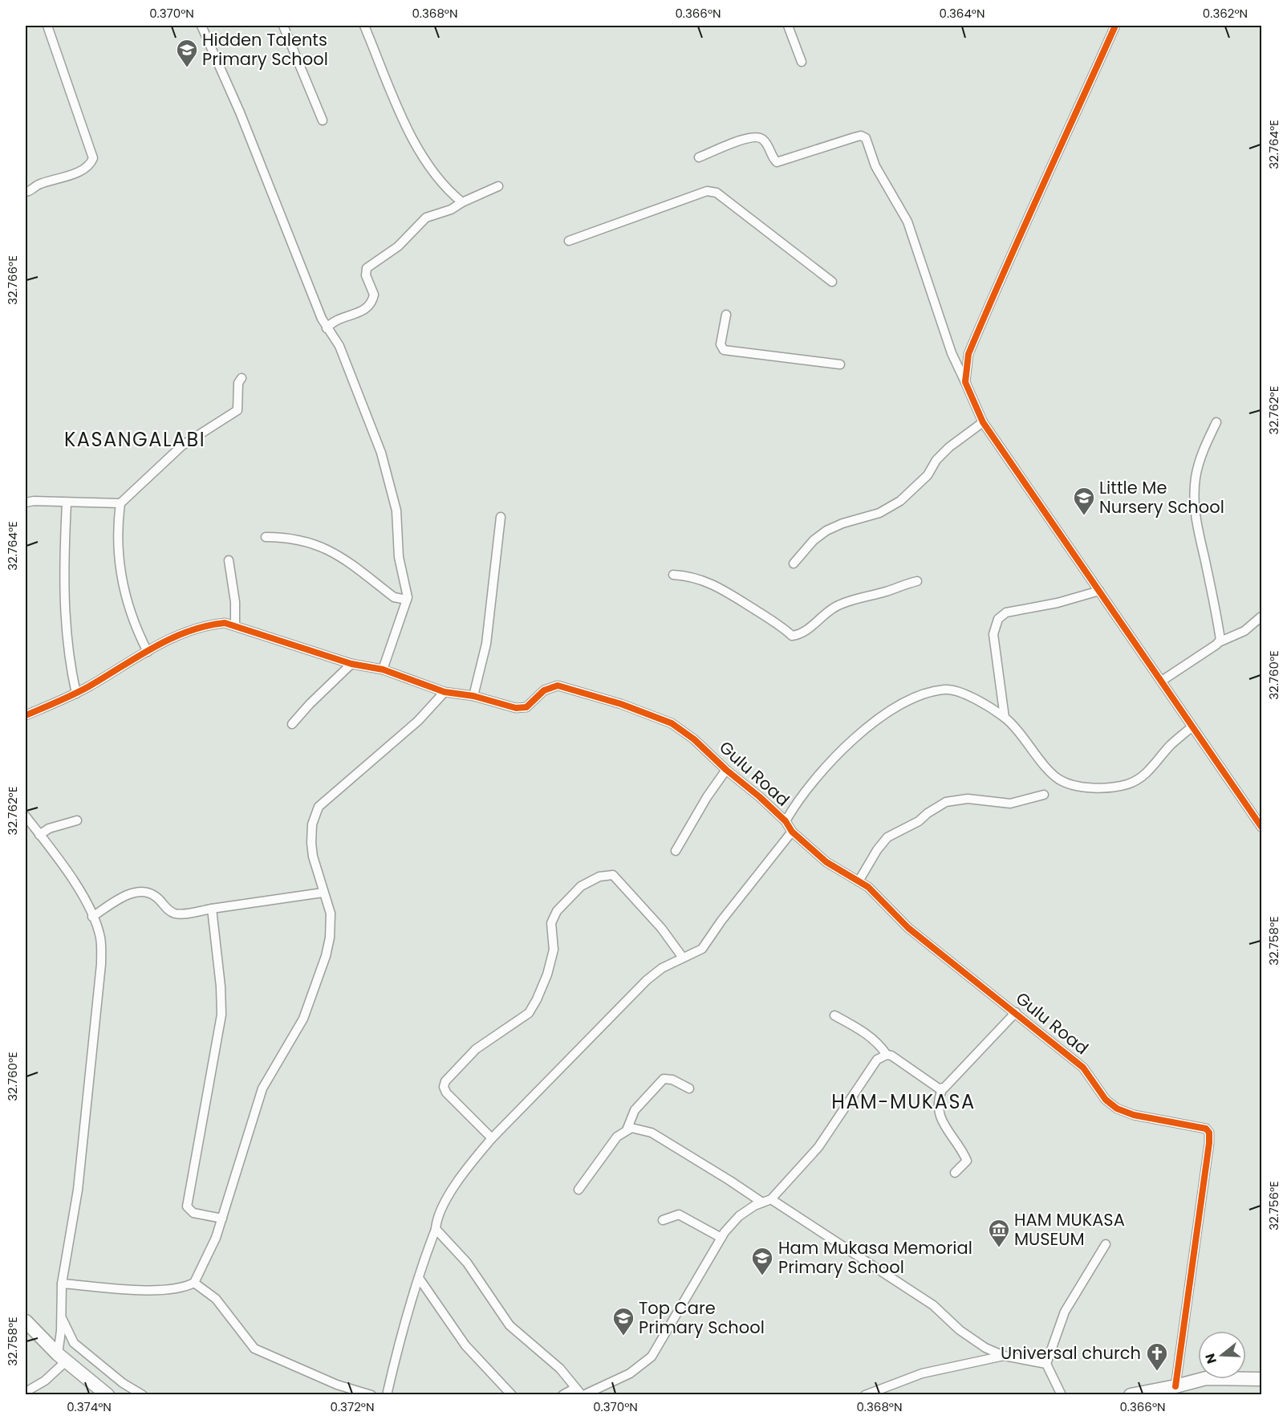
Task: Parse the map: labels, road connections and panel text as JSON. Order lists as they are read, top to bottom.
{
  "streets": {
    "street": ["Gulu Road"]
  },
  "districts": ["KASANGALABI", "HAM-MUKASA"],
  "places": {
    "school or university": [
      "Hidden Talents Primary School",
      "Little Me Nursery School",
      "Ham Mukasa Memorial Primary School",
      "Top Care Primary School"
    ],
    "museum": ["HAM MUKASA MUSEUM"],
    "church": ["Universal church"]
  },
  "north": "left",
  "coordinates": [
    "0.370°N",
    "0.368°N",
    "0.366°N",
    "0.364°N",
    "0.362°N",
    "32.764°E",
    "32.766°E",
    "32.762°E",
    "32.760°E",
    "32.758°E",
    "32.756°E",
    "0.374°N",
    "0.372°N"
  ]
}
